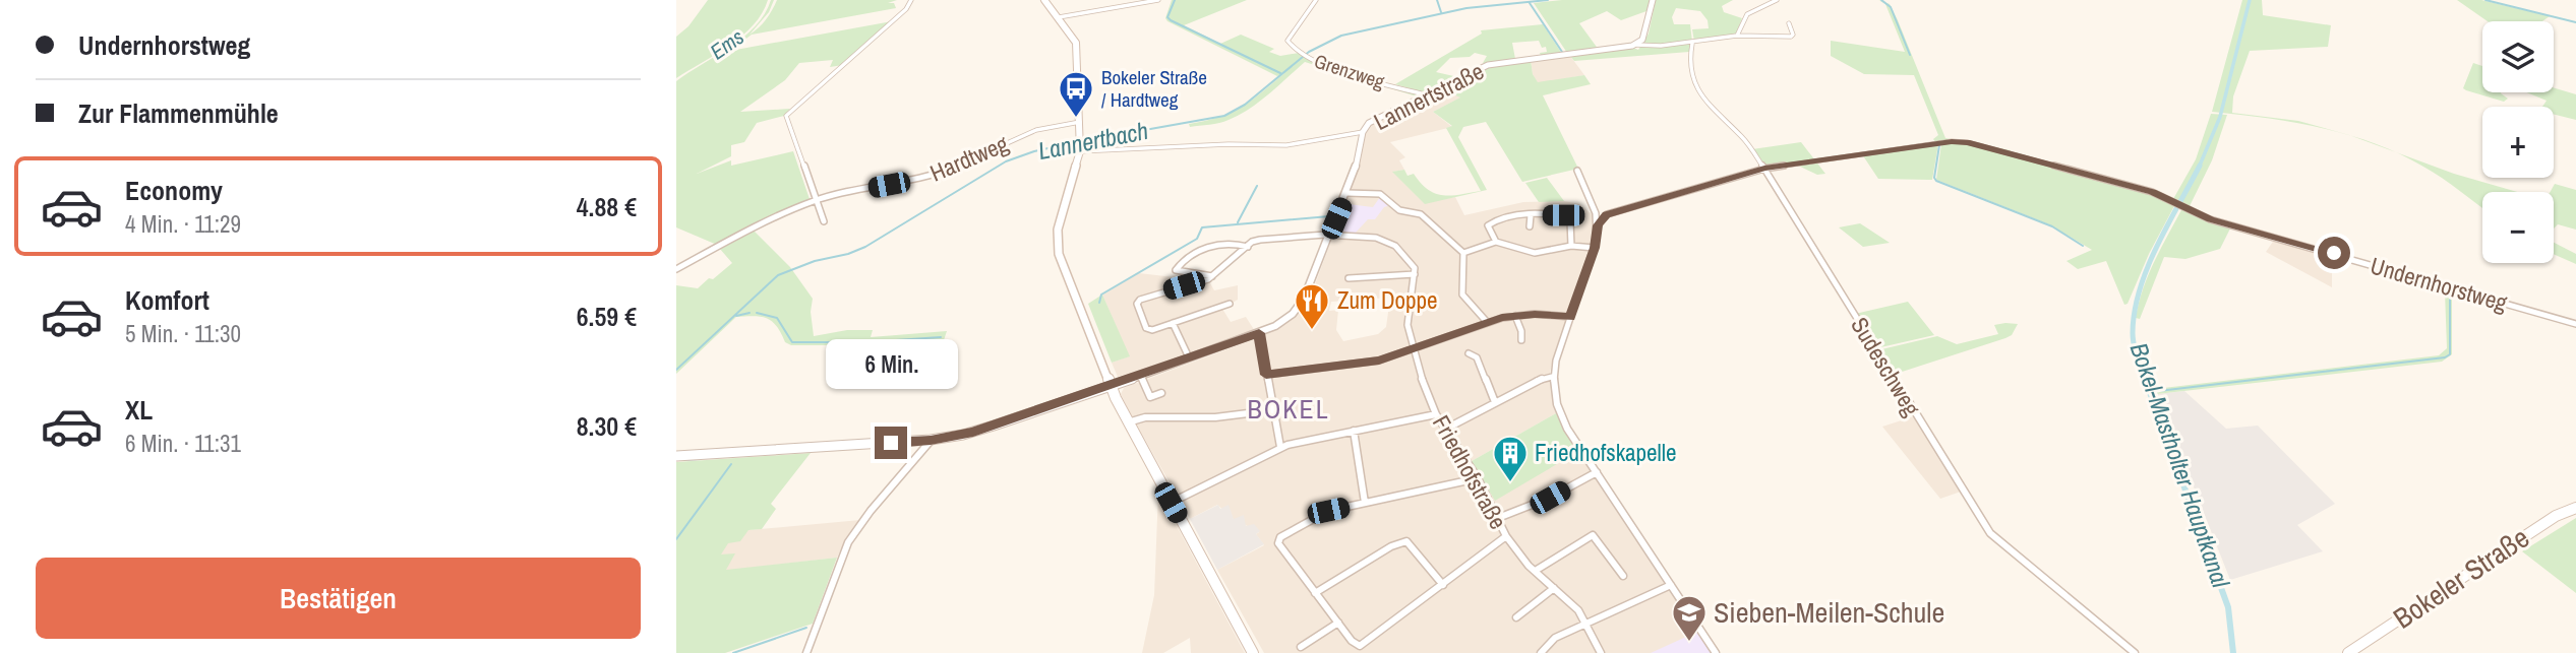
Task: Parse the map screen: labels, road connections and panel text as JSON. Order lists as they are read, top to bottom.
{
  "streets": {
    "main road": ["Bokeler Straße"],
    "street": [
      "Grenzweg",
      "Lannertstraße",
      "Hardtweg",
      "Undernhorstweg",
      "Sudeschweg",
      "Friedhofstraße"
    ]
  },
  "crossings": [
    ["Grenzweg", "Lannertstraße"],
    ["Undernhorstweg", "Sudeschweg"]
  ],
  "districts": ["BOKEL"],
  "water": ["Ems", "Lannertbach", "Bokel-Mastholter Hauptkanal"],
  "places": {
    "bus stop": ["Bokeler Straße / Hardtweg"],
    "restaurant": ["Zum Doppe"],
    "building": ["Friedhofskapelle"],
    "school or university": ["Sieben-Meilen-Schule"]
  },
  "page": {
    "banner": ["Undernhorstweg", "Zur Flammenmühle"],
    "map_buttons": ["+", "−"],
    "list": [
      {
        "name": "Economy",
        "note": "4 Min. · 11:29",
        "value": "4.88 €"
      },
      {
        "name": "Komfort",
        "note": "5 Min. · 11:30",
        "value": "6.59 €"
      },
      {
        "name": "XL",
        "note": "6 Min. · 11:31",
        "value": "8.30 €"
      }
    ],
    "bubble": "6 Min.",
    "buttons": "Bestätigen"
  }
}
